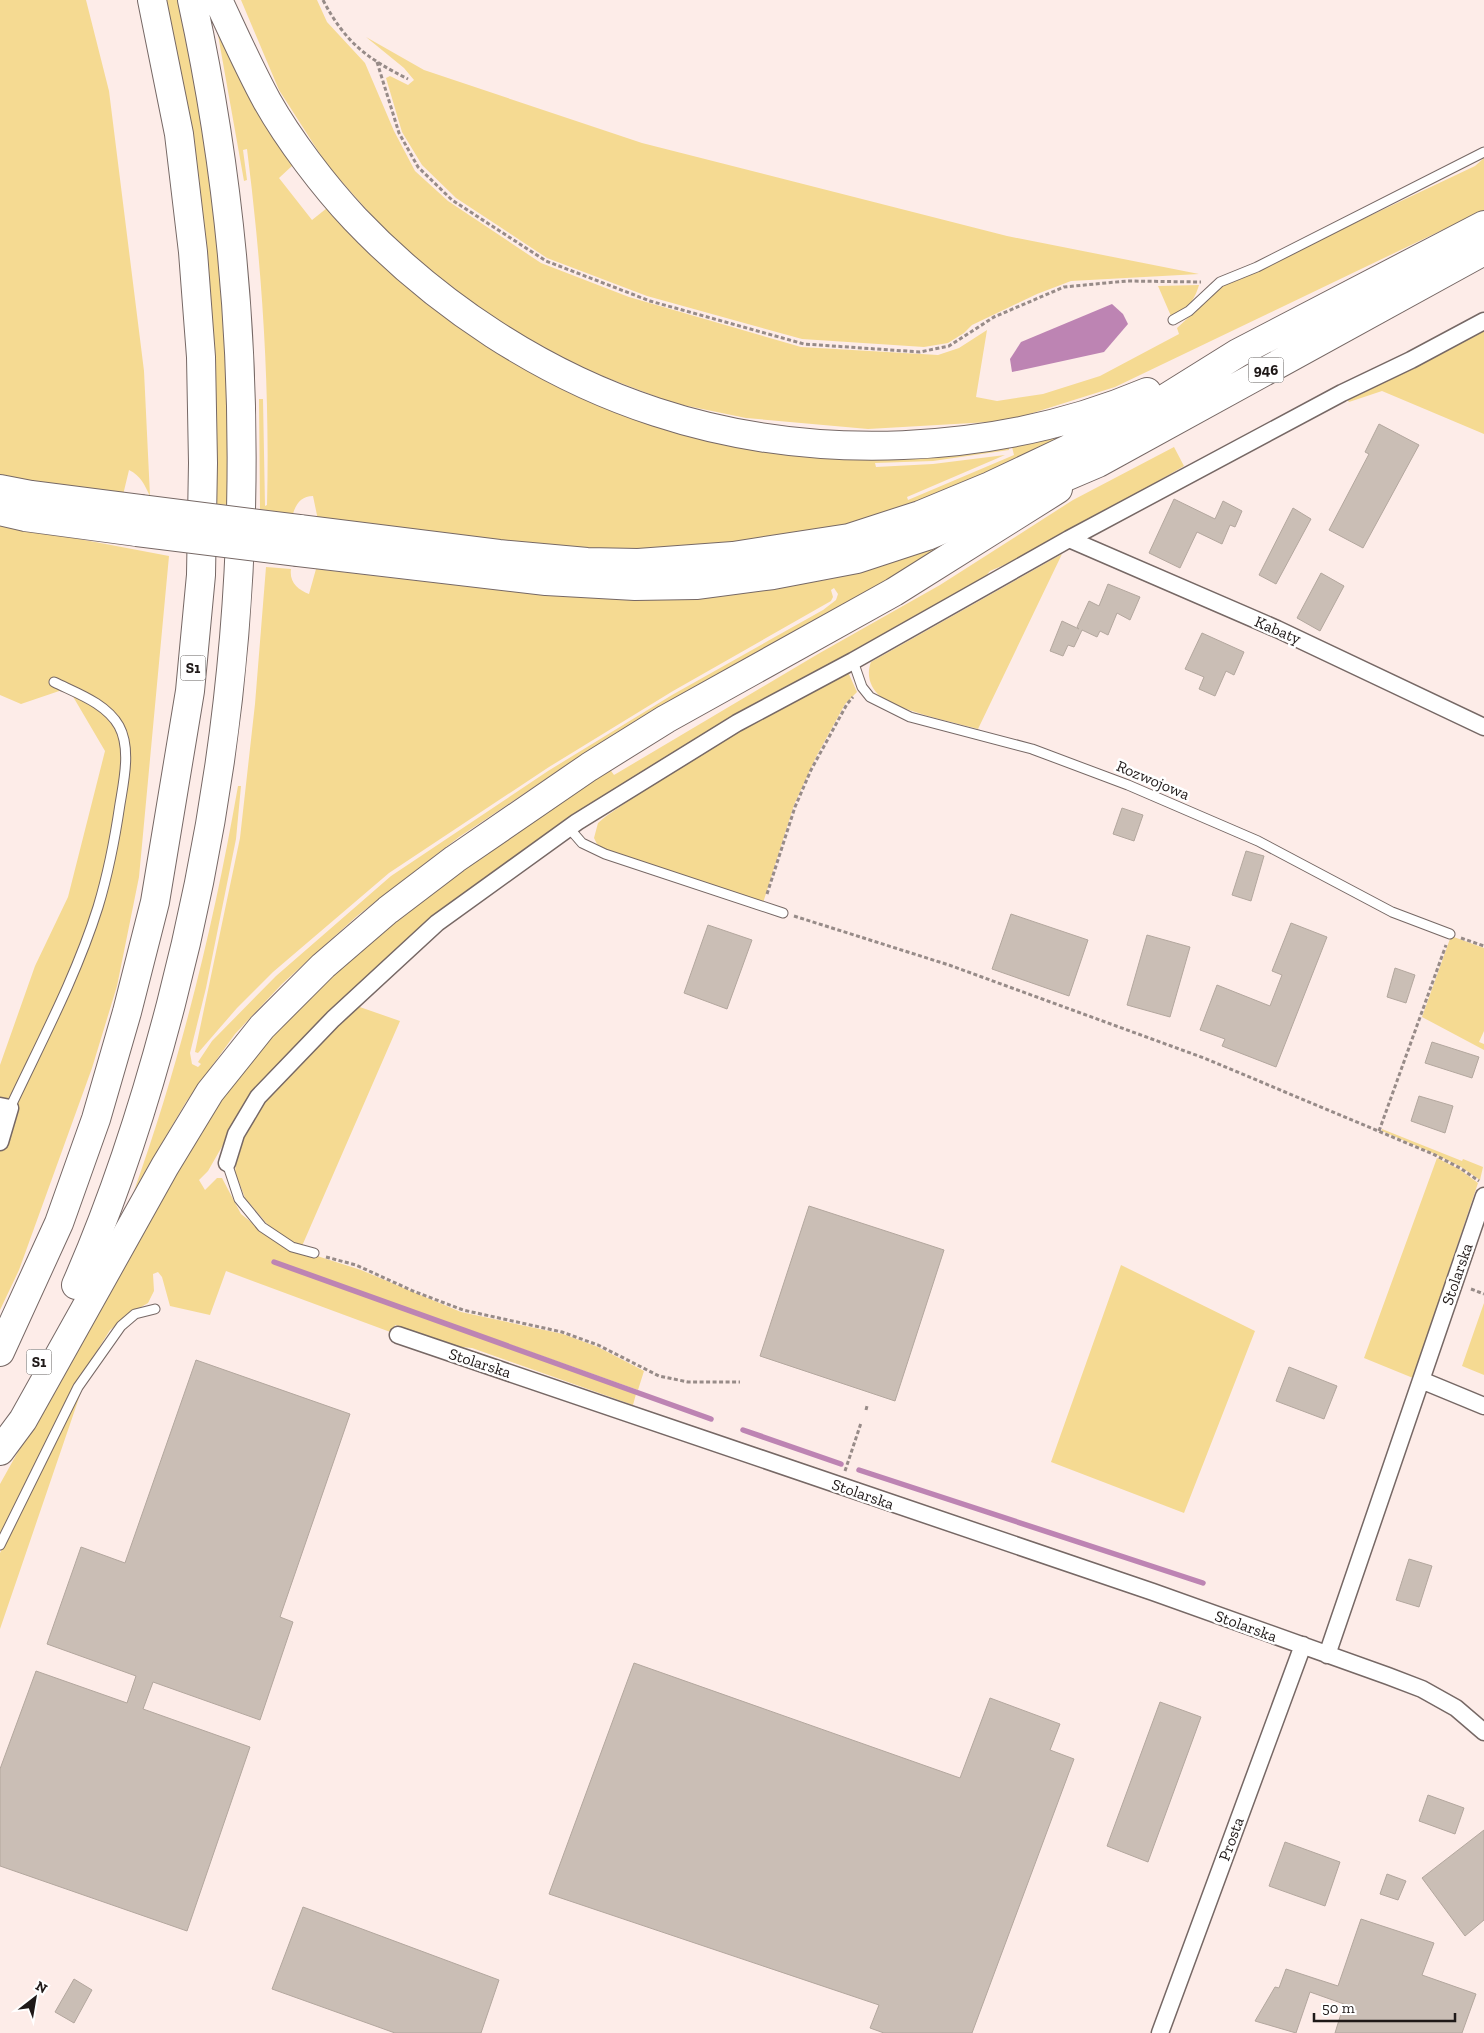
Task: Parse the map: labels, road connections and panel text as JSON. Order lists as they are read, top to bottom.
{
  "streets": {
    "highway": ["946", "S1"],
    "street": ["Kabaty", "Stolarska", "Prosta"],
    "lane": ["Rozwojowa"]
  },
  "crossings": [
    ["Stolarska", "Prosta"]
  ],
  "scale_bar": "50 m",
  "north": "top right"
}
